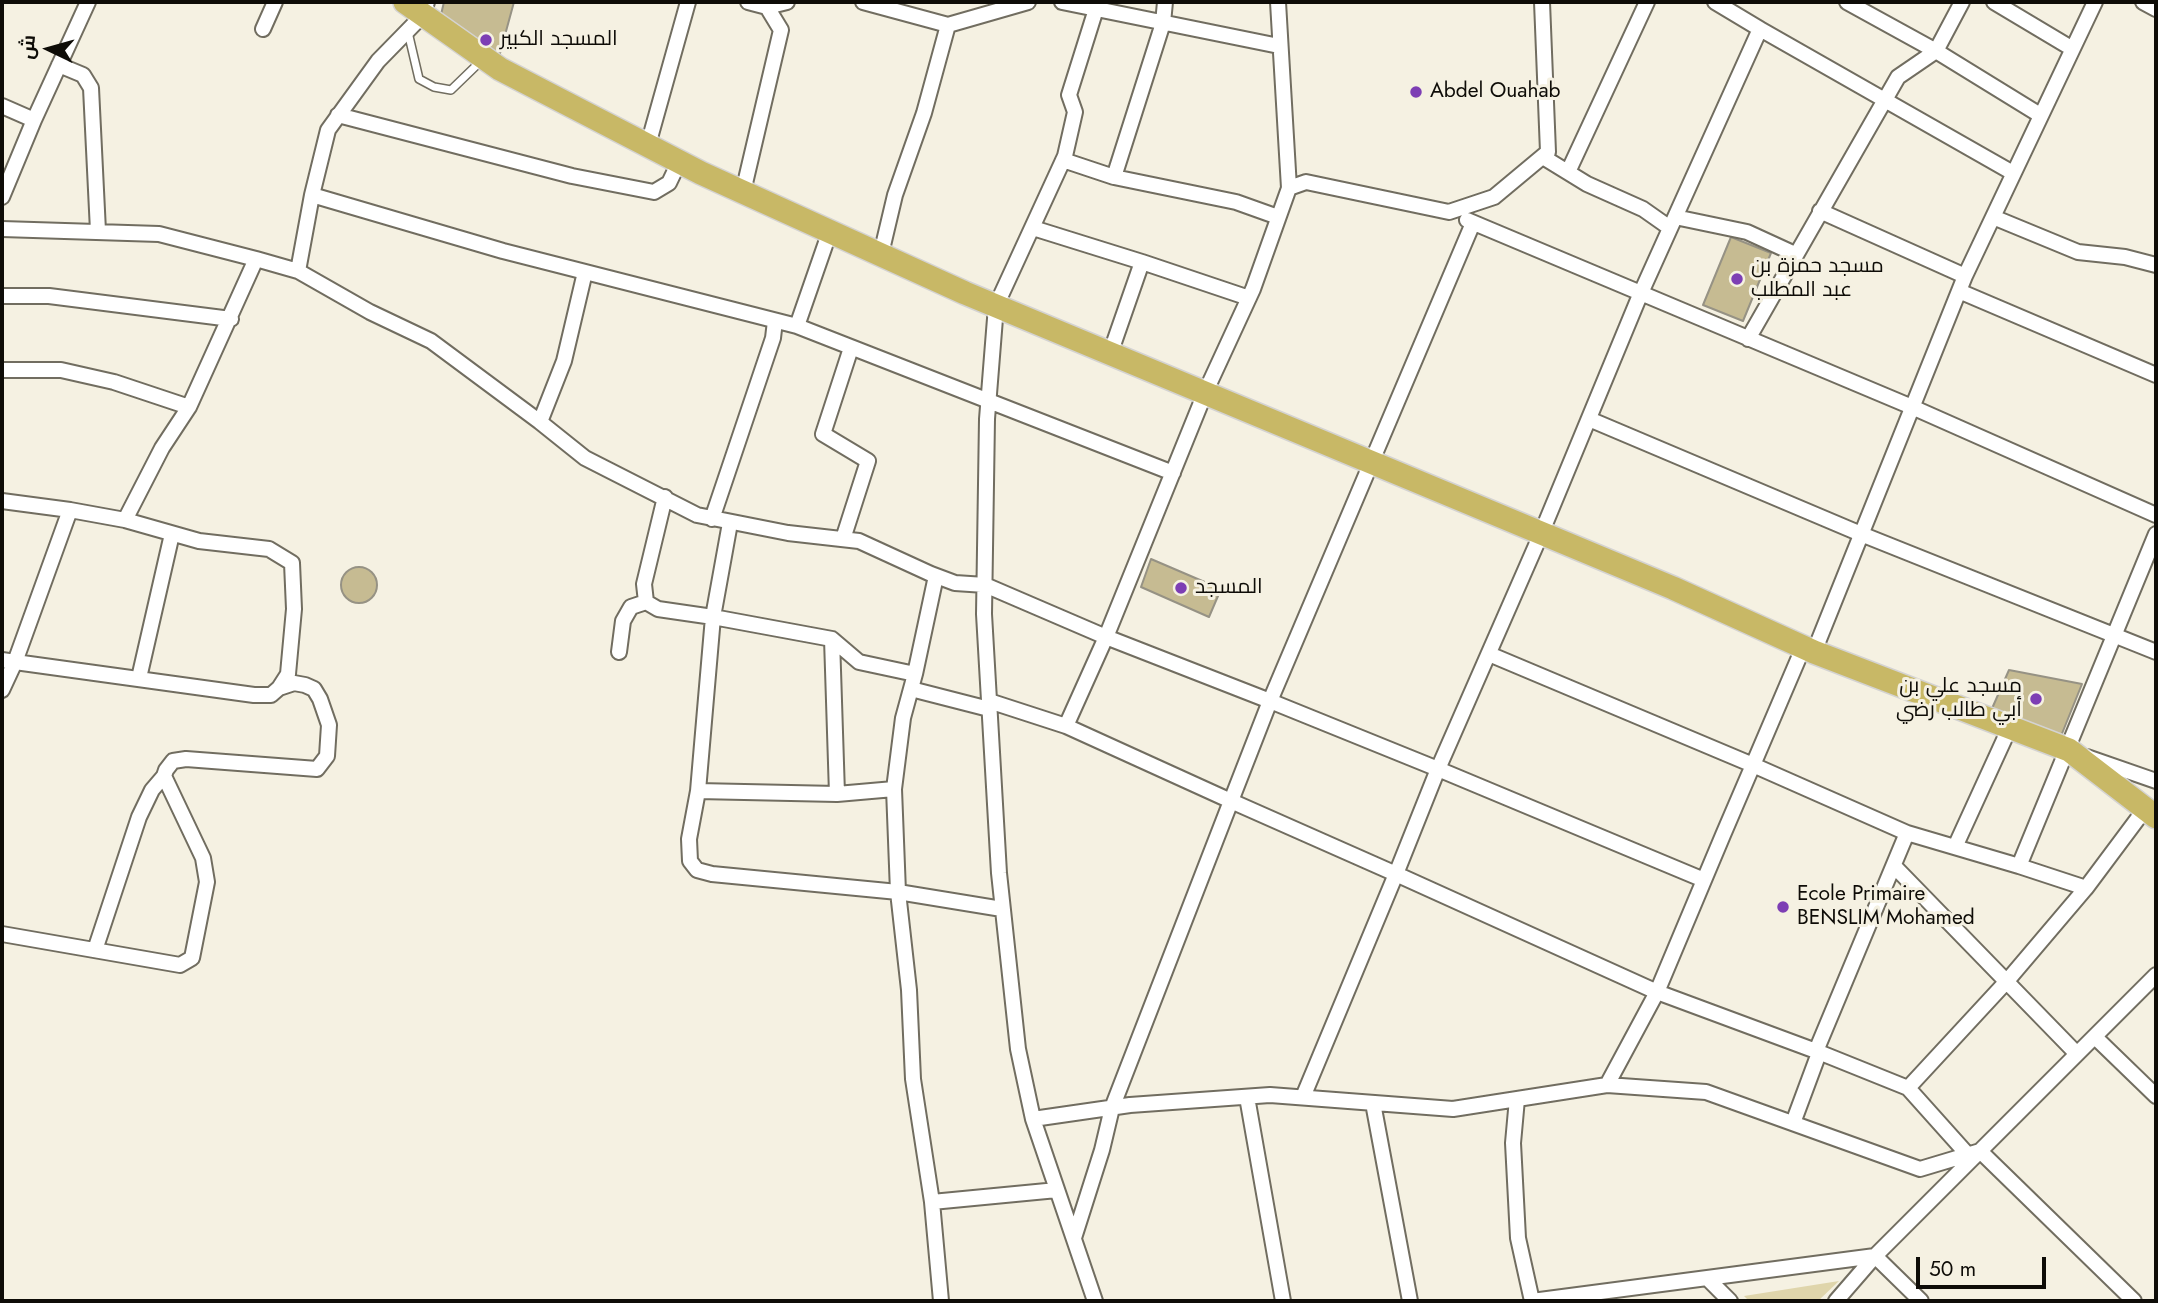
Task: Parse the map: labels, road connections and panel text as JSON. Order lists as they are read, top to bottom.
{
  "places": [
    "المسجد الكبير",
    "Abdel Ouahab",
    "مسجد حمزة بن عبد المطلب",
    "المسجد",
    "مسجد علي بن أبي طالب رضي",
    "Ecole Primaire BENSLIM Mohamed"
  ],
  "scale_bar": "50 m",
  "north": "left"
}
